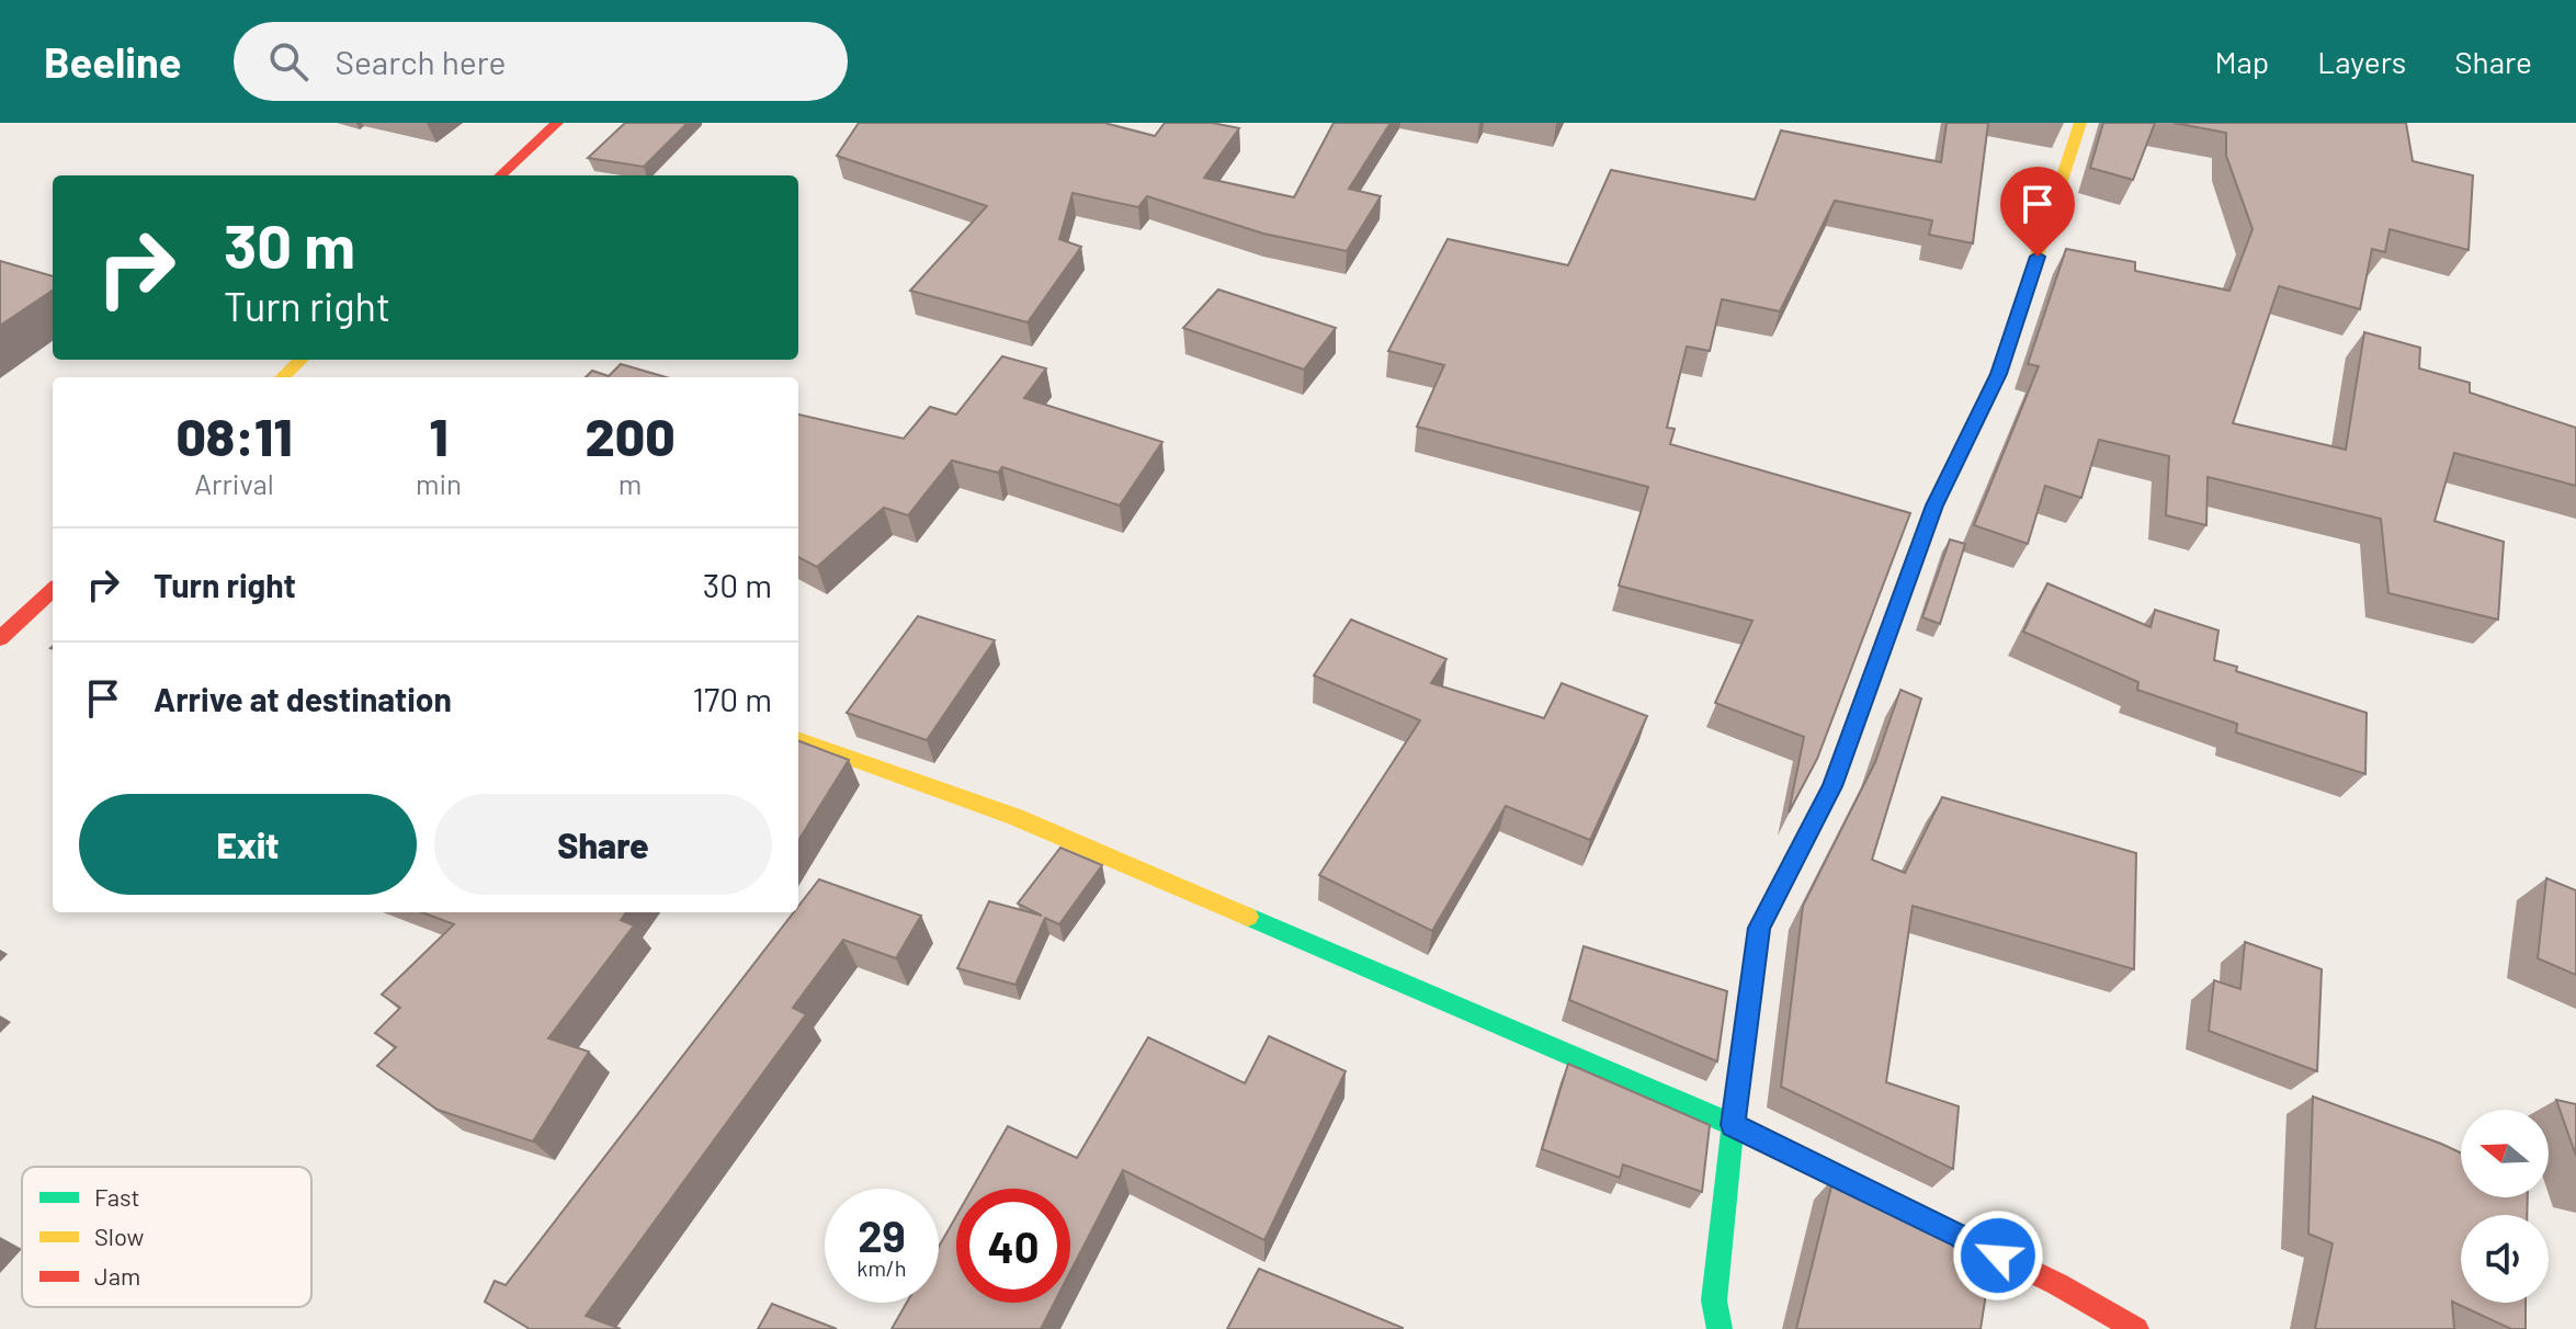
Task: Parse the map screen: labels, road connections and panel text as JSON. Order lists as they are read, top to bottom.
{
  "legend": ["Fast", "Slow", "Jam"],
  "north": "left",
  "page": {
    "header": "Beeline",
    "search": "Search here",
    "nav": ["Map", "Layers", "Share"],
    "turn": ["30 m", "Turn right"],
    "eta": [
      "08:11",
      "Arrival",
      "1",
      "min",
      "200",
      "m"
    ],
    "list": [
      {
        "name": "Turn right",
        "value": "30 m"
      },
      {
        "name": "Arrive at destination",
        "value": "170 m"
      }
    ],
    "buttons": ["Exit", "Share"],
    "speed": "29 km/h",
    "limit": "40"
  }
}
